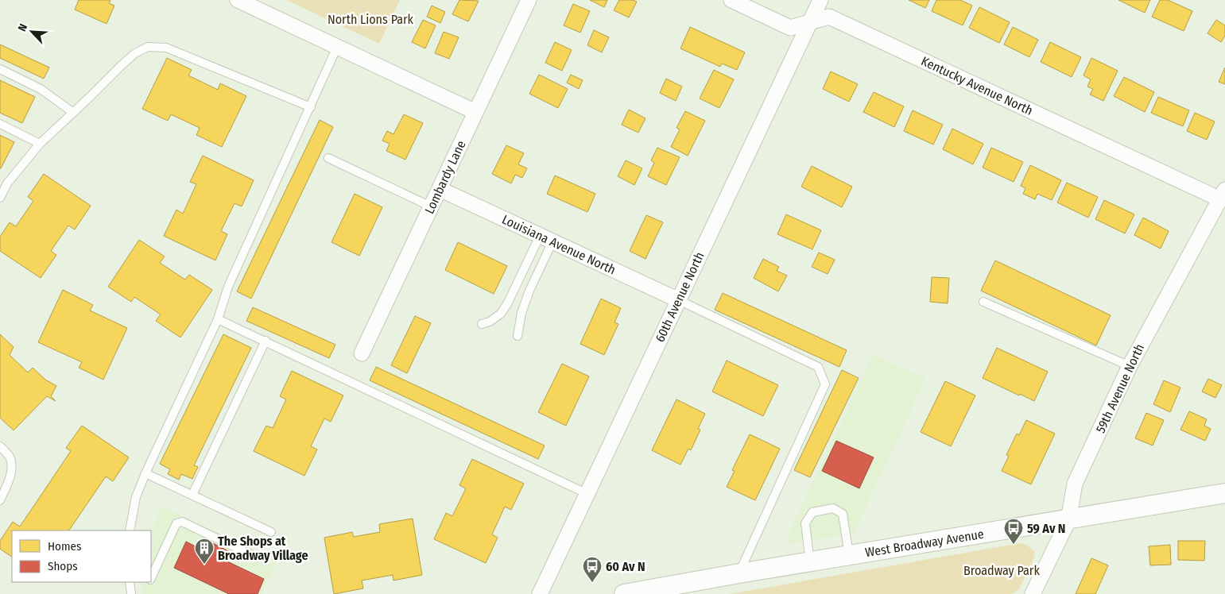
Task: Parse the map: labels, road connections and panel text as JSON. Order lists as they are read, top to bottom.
{
  "streets": {
    "street": [
      "Kentucky Avenue North",
      "Lombardy Lane",
      "Louisiana Avenue North",
      "60th Avenue North",
      "59th Avenue North",
      "West Broadway Avenue"
    ]
  },
  "crossings": [
    ["Kentucky Avenue North", "60th Avenue North"],
    ["Kentucky Avenue North", "59th Avenue North"],
    ["Lombardy Lane", "Louisiana Avenue North"],
    ["Louisiana Avenue North", "60th Avenue North"],
    ["59th Avenue North", "West Broadway Avenue"]
  ],
  "parks": ["North Lions Park", "Broadway Park"],
  "places": {
    "bus stop": ["59 Av N", "60 Av N"],
    "building": ["The Shops at Broadway Village"]
  },
  "legend": ["Homes", "Shops"],
  "north": "top left"
}
